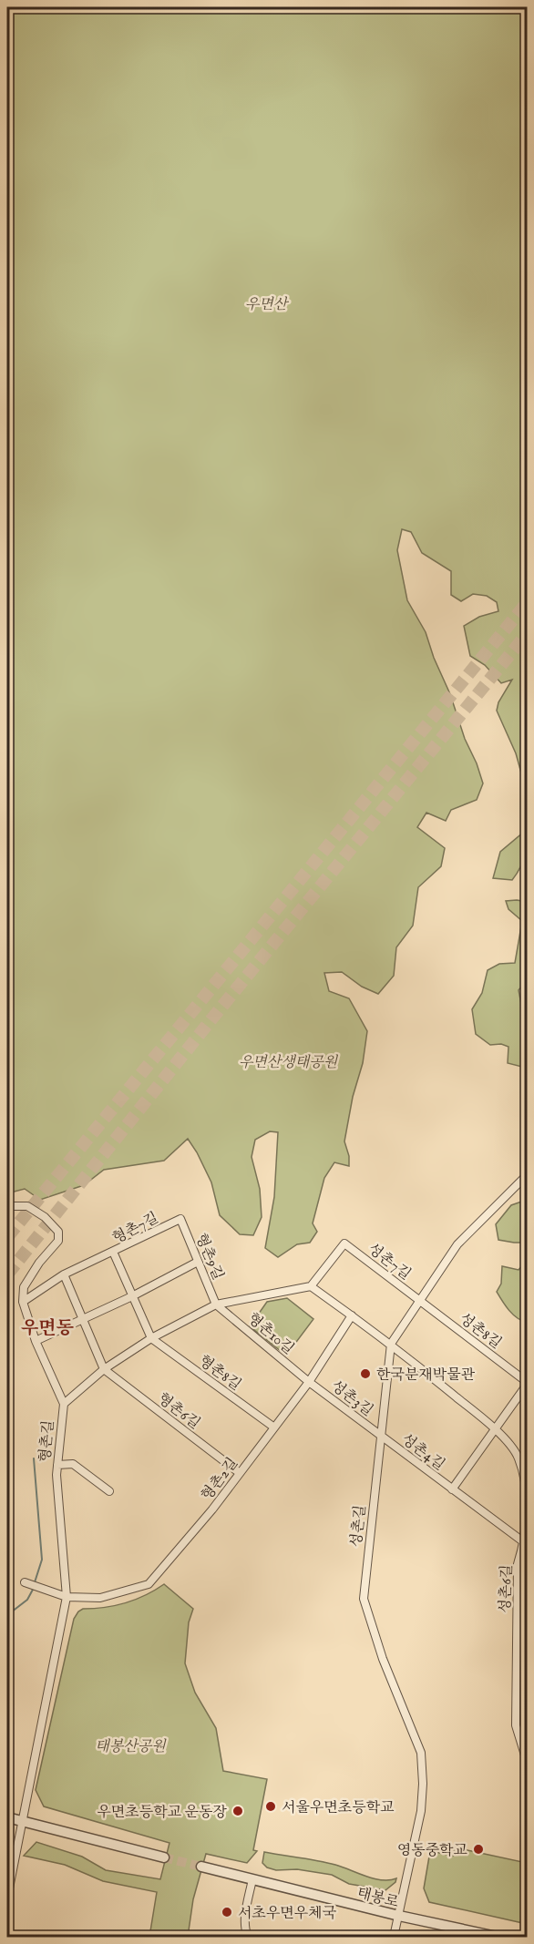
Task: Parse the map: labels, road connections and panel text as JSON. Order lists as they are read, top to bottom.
{
  "streets": {
    "street": [
      "형촌7길",
      "형촌9길",
      "성촌7길",
      "성촌8길",
      "형촌10길",
      "형촌8길",
      "성촌3길",
      "형촌6길",
      "형촌길",
      "성촌4길",
      "형촌2길",
      "성촌길",
      "성촌6길",
      "태봉로"
    ]
  },
  "crossings": [
    ["형촌7길", "형촌9길"],
    ["형촌7길", "형촌8길"],
    ["형촌7길", "형촌길"],
    ["형촌9길", "형촌10길"],
    ["형촌9길", "형촌길"],
    ["성촌7길", "성촌8길"],
    ["성촌7길", "형촌길"],
    ["성촌7길", "성촌길"],
    ["성촌8길", "성촌4길"],
    ["성촌8길", "성촌길"],
    ["성촌8길", "성촌6길"],
    ["형촌10길", "성촌3길"],
    ["형촌10길", "형촌길"],
    ["형촌10길", "형촌2길"],
    ["형촌8길", "형촌길"],
    ["형촌8길", "형촌2길"],
    ["성촌3길", "성촌4길"],
    ["성촌3길", "형촌2길"],
    ["성촌3길", "성촌길"],
    ["형촌6길", "형촌길"],
    ["형촌6길", "형촌2길"],
    ["형촌길", "형촌2길"],
    ["성촌4길", "성촌길"],
    ["성촌4길", "성촌6길"],
    ["성촌길", "성촌6길"],
    ["성촌길", "태봉로"]
  ],
  "districts": ["우면동"],
  "parks": ["우면산", "우면산생태공원", "태봉산공원"],
  "places": [
    "한국분재박물관",
    "서울우면초등학교",
    "우면초등학교 운동장",
    "영동중학교",
    "서초우면우체국"
  ]
}
